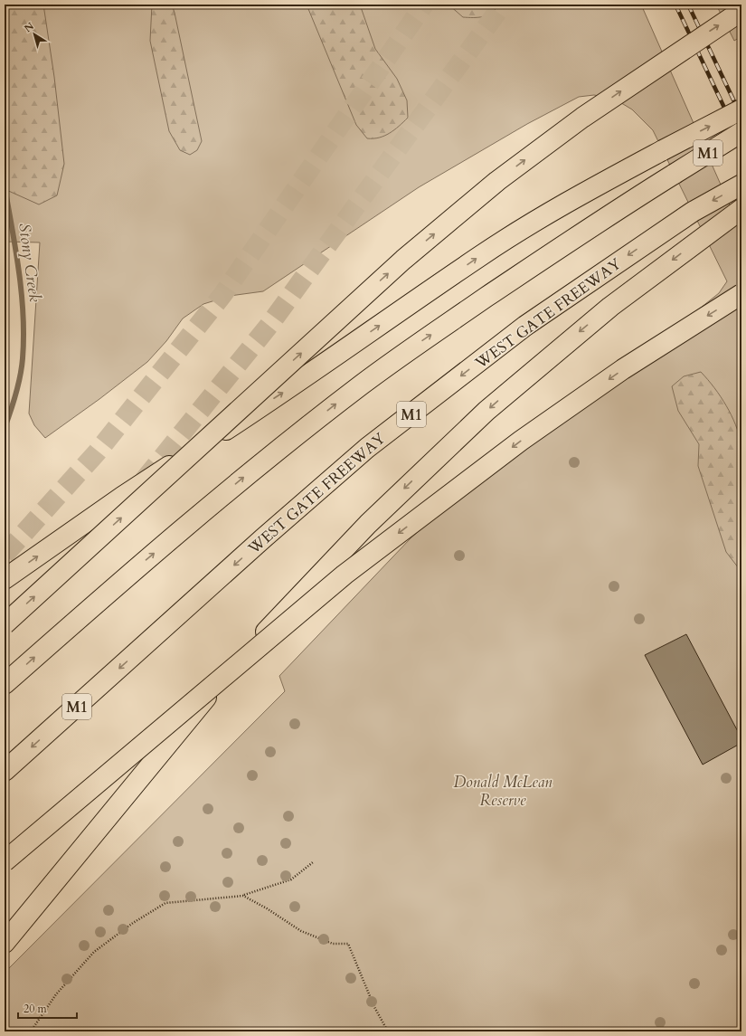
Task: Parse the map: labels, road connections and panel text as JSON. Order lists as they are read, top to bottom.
{
  "streets": {
    "highway": ["M1", "WEST GATE FREEWAY"]
  },
  "water": ["Stony Creek"],
  "parks": ["Donald McLean Reserve"],
  "scale_bar": "20 m",
  "north": "top left"
}
